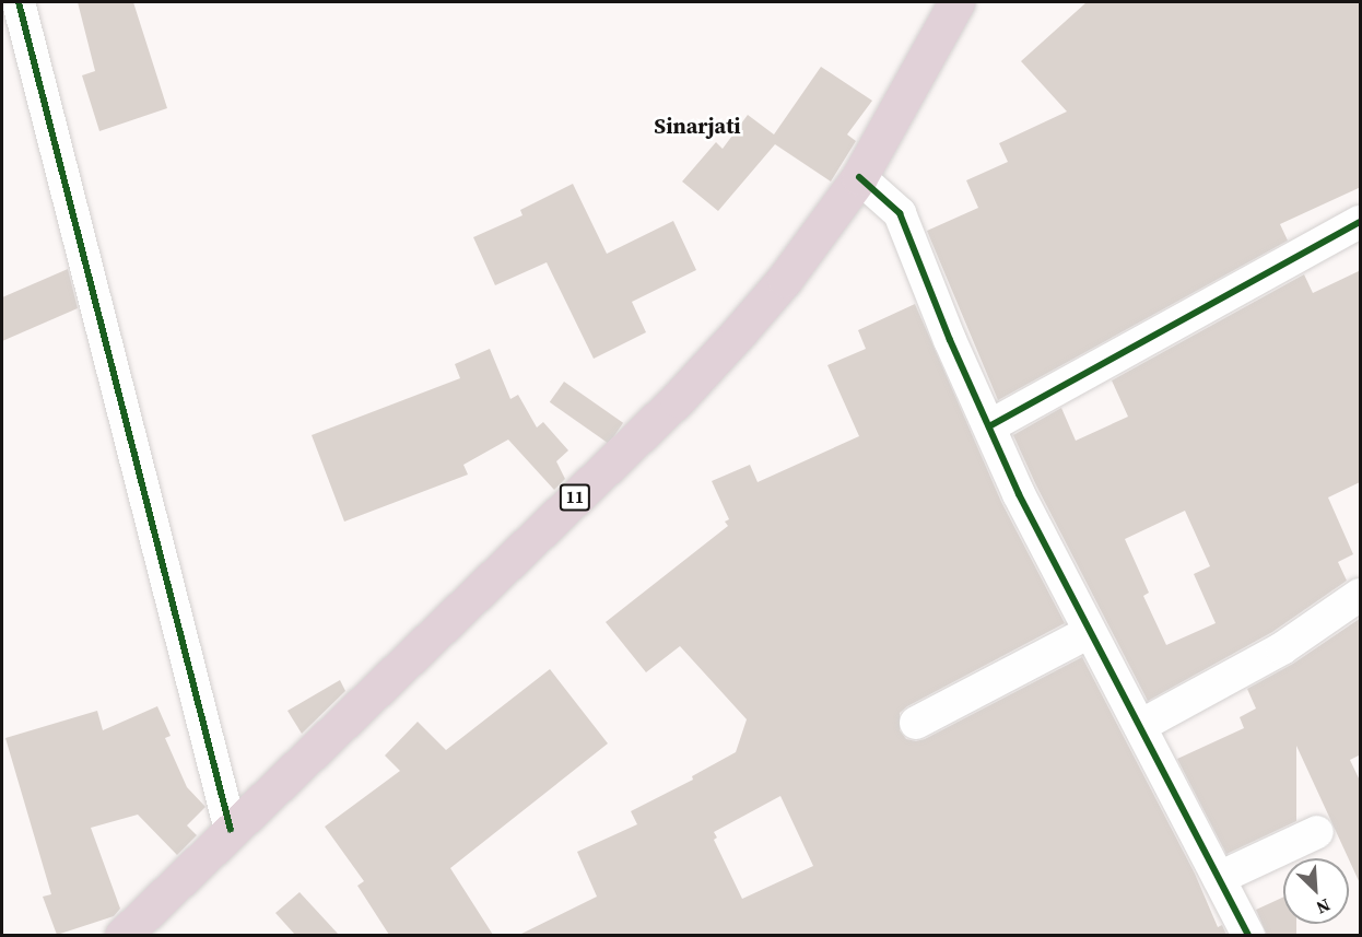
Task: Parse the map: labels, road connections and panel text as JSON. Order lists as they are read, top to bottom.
{
  "streets": {
    "highway": ["11"]
  },
  "districts": ["Sinarjati"],
  "north": "bottom right"
}
